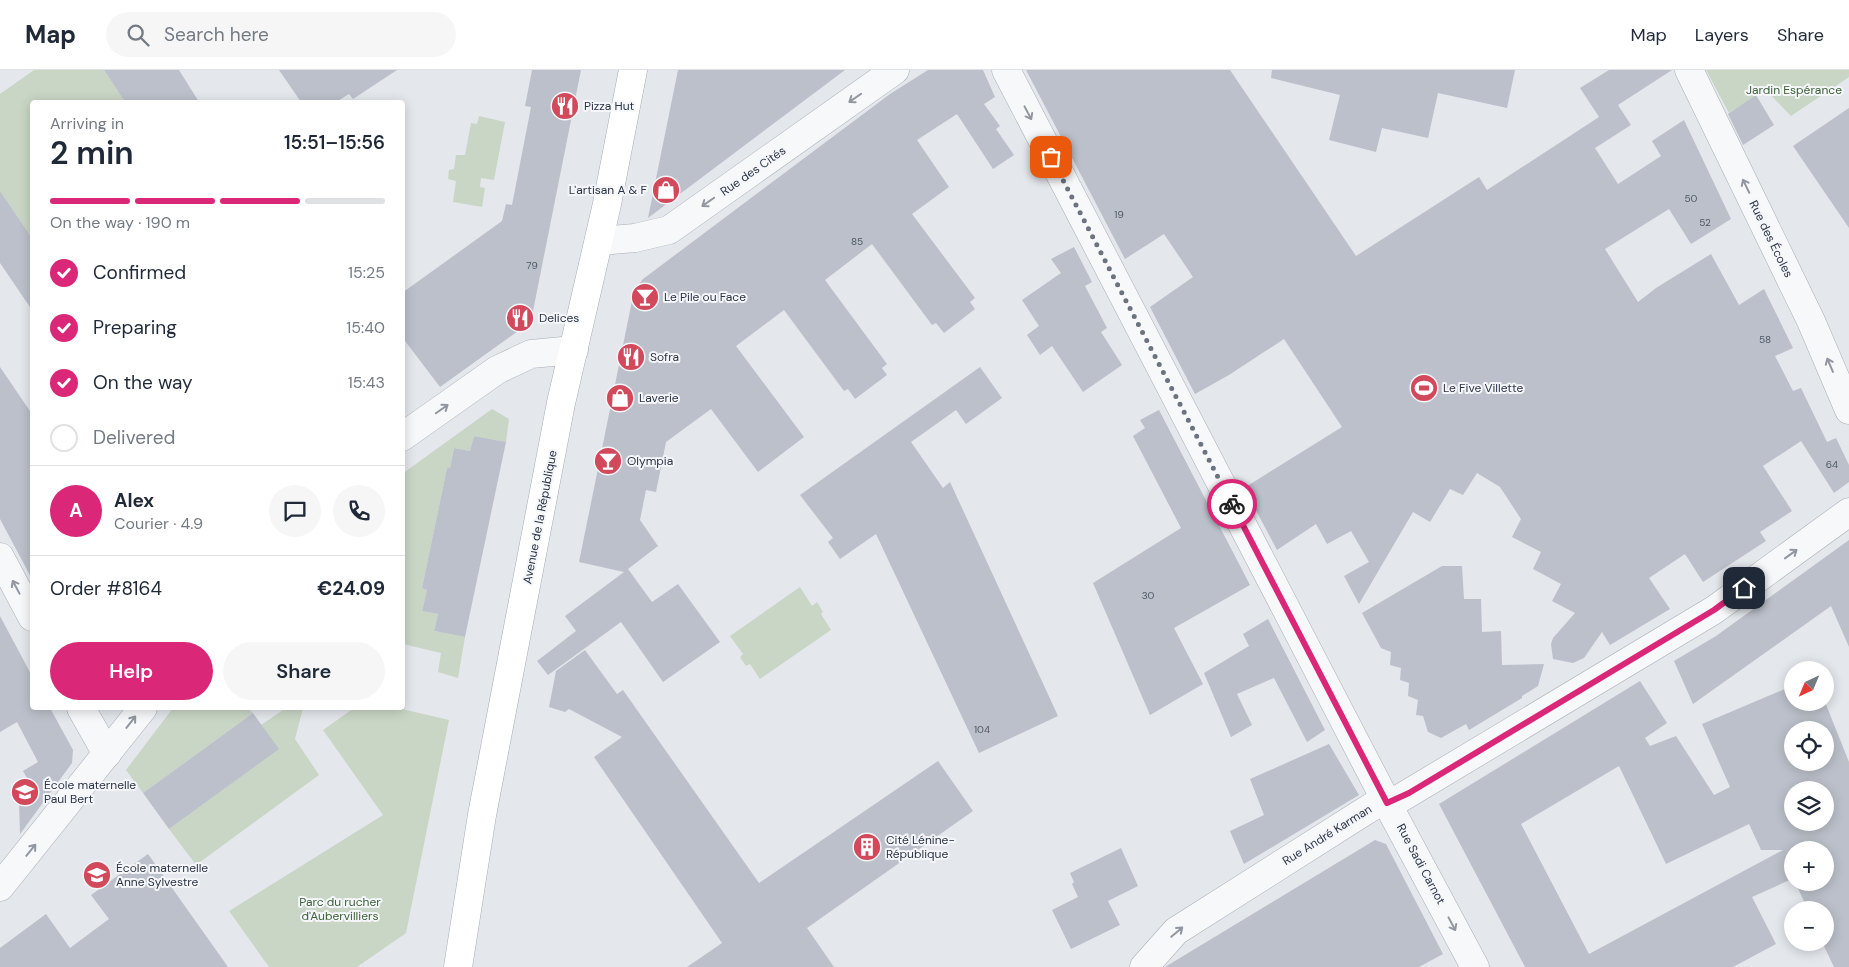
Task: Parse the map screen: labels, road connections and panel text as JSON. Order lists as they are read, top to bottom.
{
  "streets": {
    "main road": ["Avenue de la République"],
    "street": [
      "Rue des Cités",
      "Rue des Écoles",
      "Rue André Karman",
      "Rue Sadi Carnot"
    ]
  },
  "crossings": [
    ["Rue des Cités", "Avenue de la République"],
    ["Rue André Karman", "Rue Sadi Carnot"]
  ],
  "one_way": [
    "Rue des Cités",
    "Rue des Écoles",
    "Rue André Karman",
    "Rue Sadi Carnot"
  ],
  "parks": ["Jardin Espérance", "Parc du rucher d'Aubervilliers"],
  "places": {
    "restaurant": ["Pizza Hut", "Delices", "Sofra"],
    "shop": ["L'artisan A & F", "Laverie"],
    "bar": ["Le Pile ou Face", "Olympia"],
    "sports": ["Le Five Villette"],
    "school or university": ["École maternelle Paul Bert", "École maternelle Anne Sylvestre"],
    "building": ["Cité Lénine- République"]
  },
  "house_numbers": [
    "50",
    "19",
    "52",
    "85",
    "79",
    "58",
    "64",
    "30",
    "104"
  ],
  "north": "bottom left",
  "page": {
    "header": "Map",
    "search": "Search here",
    "nav": ["Map", "Layers", "Share"],
    "heading": ["2 min", "Arriving in", "15:51–15:56"],
    "panel": [
      "Alex",
      "Courier · 4.9",
      "Order #8164",
      "€24.09"
    ],
    "bar": "On the way · 190 m",
    "list": [
      ["Confirmed", "15:25"],
      ["Preparing", "15:40"],
      ["On the way", "15:43"],
      "Delivered"
    ],
    "round": "A",
    "buttons": ["Help", "Share"],
    "map_buttons": ["+", "−"]
  }
}
